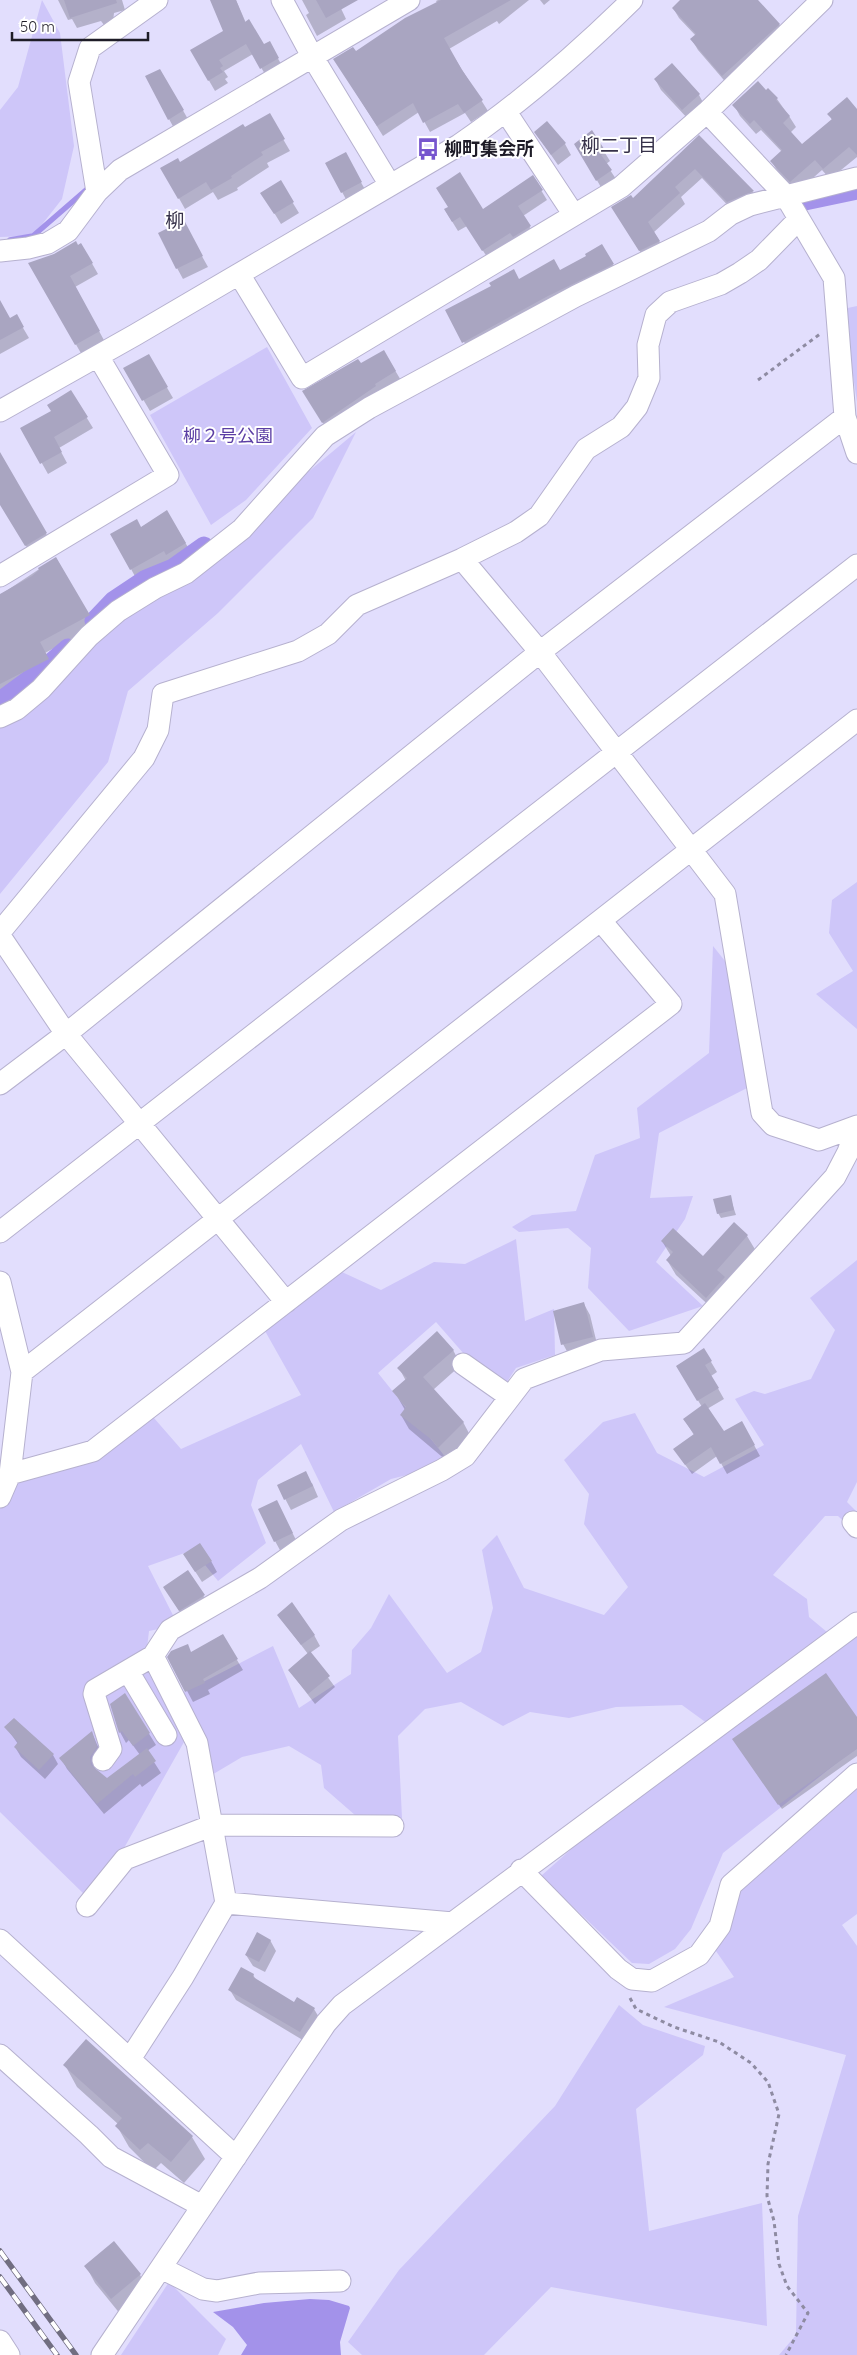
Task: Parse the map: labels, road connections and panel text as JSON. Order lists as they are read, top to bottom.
{
  "districts": ["柳二丁目", "柳"],
  "parks": ["柳２号公園"],
  "places": {
    "bus stop": ["柳町集会所"]
  },
  "scale_bar": "50 m"
}
